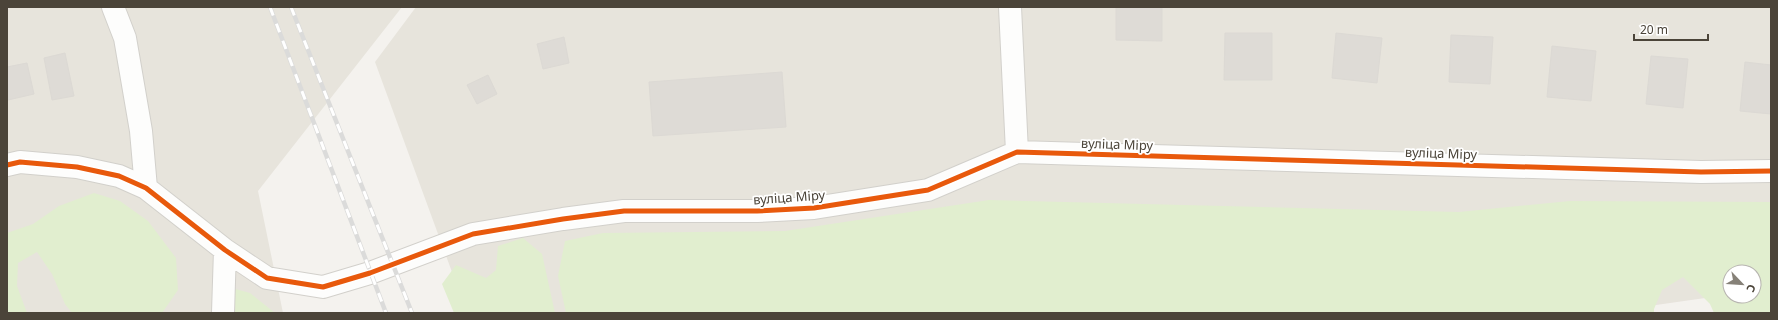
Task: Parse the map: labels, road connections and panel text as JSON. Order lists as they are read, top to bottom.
{
  "streets": {
    "street": ["вуліца Міру"]
  },
  "scale_bar": "20 m",
  "north": "bottom right"
}
